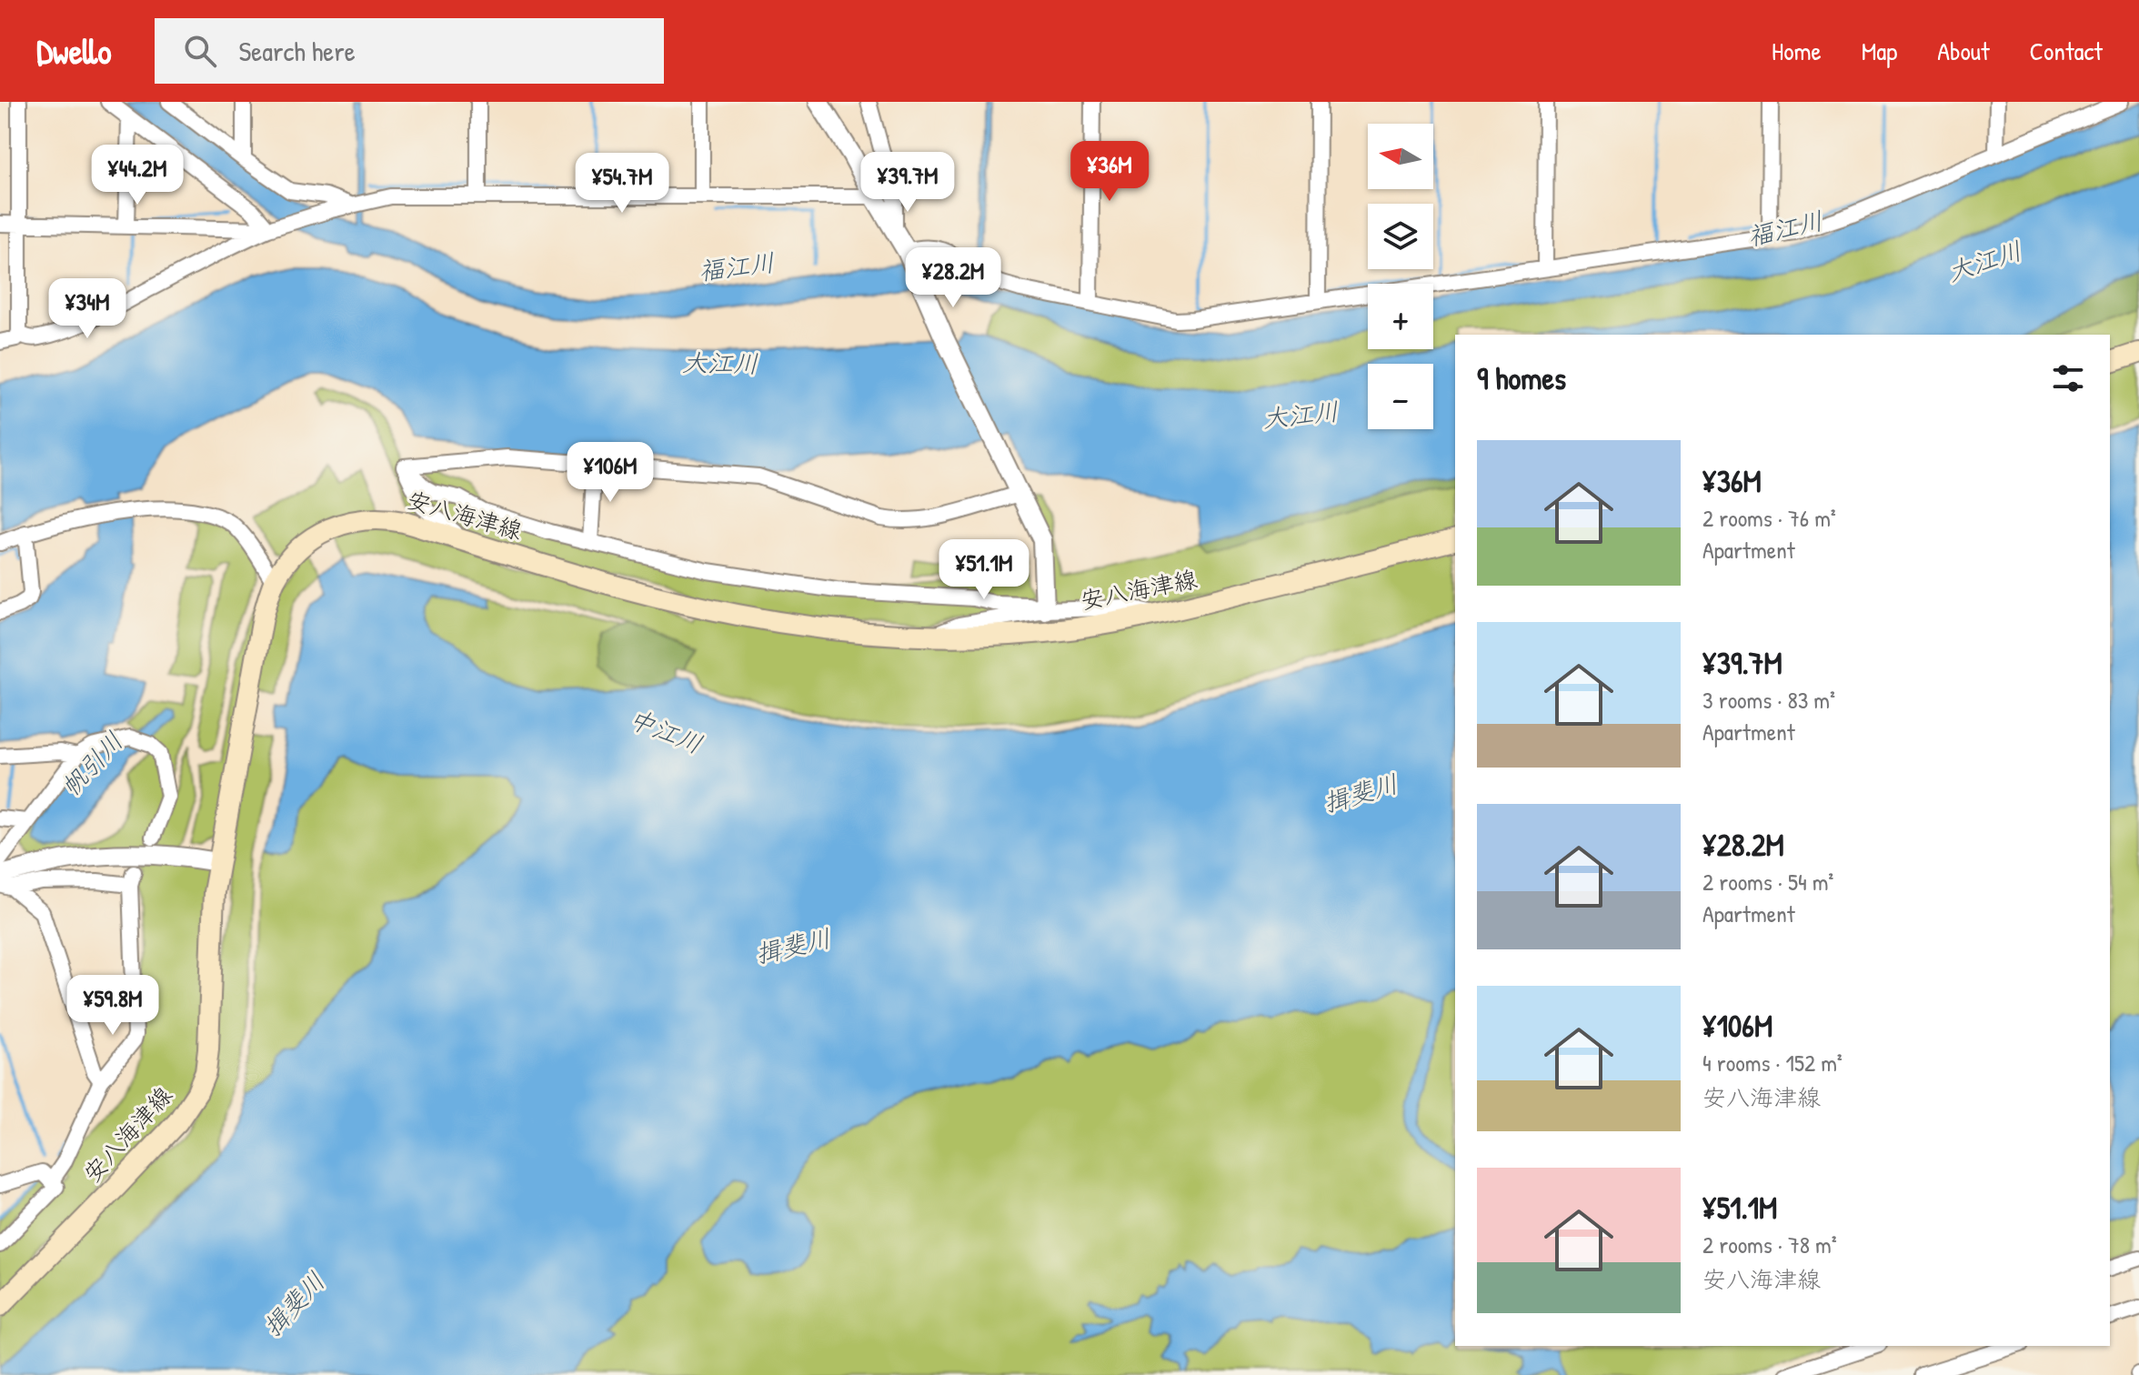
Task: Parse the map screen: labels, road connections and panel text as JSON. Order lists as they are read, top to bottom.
{
  "streets": {
    "main road": ["安八海津線"]
  },
  "water": [
    "福江川",
    "大江川",
    "中江川",
    "帆引川",
    "揖斐川"
  ],
  "north": "left",
  "page": {
    "header": "Dwello",
    "search": "Search here",
    "nav": [
      "Home",
      "Map",
      "About",
      "Contact"
    ],
    "map_buttons": ["+", "−"],
    "price": [
      "¥36M",
      "¥44.2M",
      "¥39.7M",
      "¥54.7M",
      "¥28.2M",
      "¥34M",
      "¥106M",
      "¥51.1M",
      "¥59.8M"
    ],
    "heading": "9 homes",
    "list": [
      {
        "name": "¥36M",
        "note": "2 rooms · 76 m² · Apartment"
      },
      {
        "name": "¥39.7M",
        "note": "3 rooms · 83 m² · Apartment"
      },
      {
        "name": "¥28.2M",
        "note": "2 rooms · 54 m² · Apartment"
      },
      {
        "name": "¥106M",
        "note": "4 rooms · 152 m² · 安八海津線"
      },
      {
        "name": "¥51.1M",
        "note": "2 rooms · 78 m² · 安八海津線"
      }
    ]
  }
}
